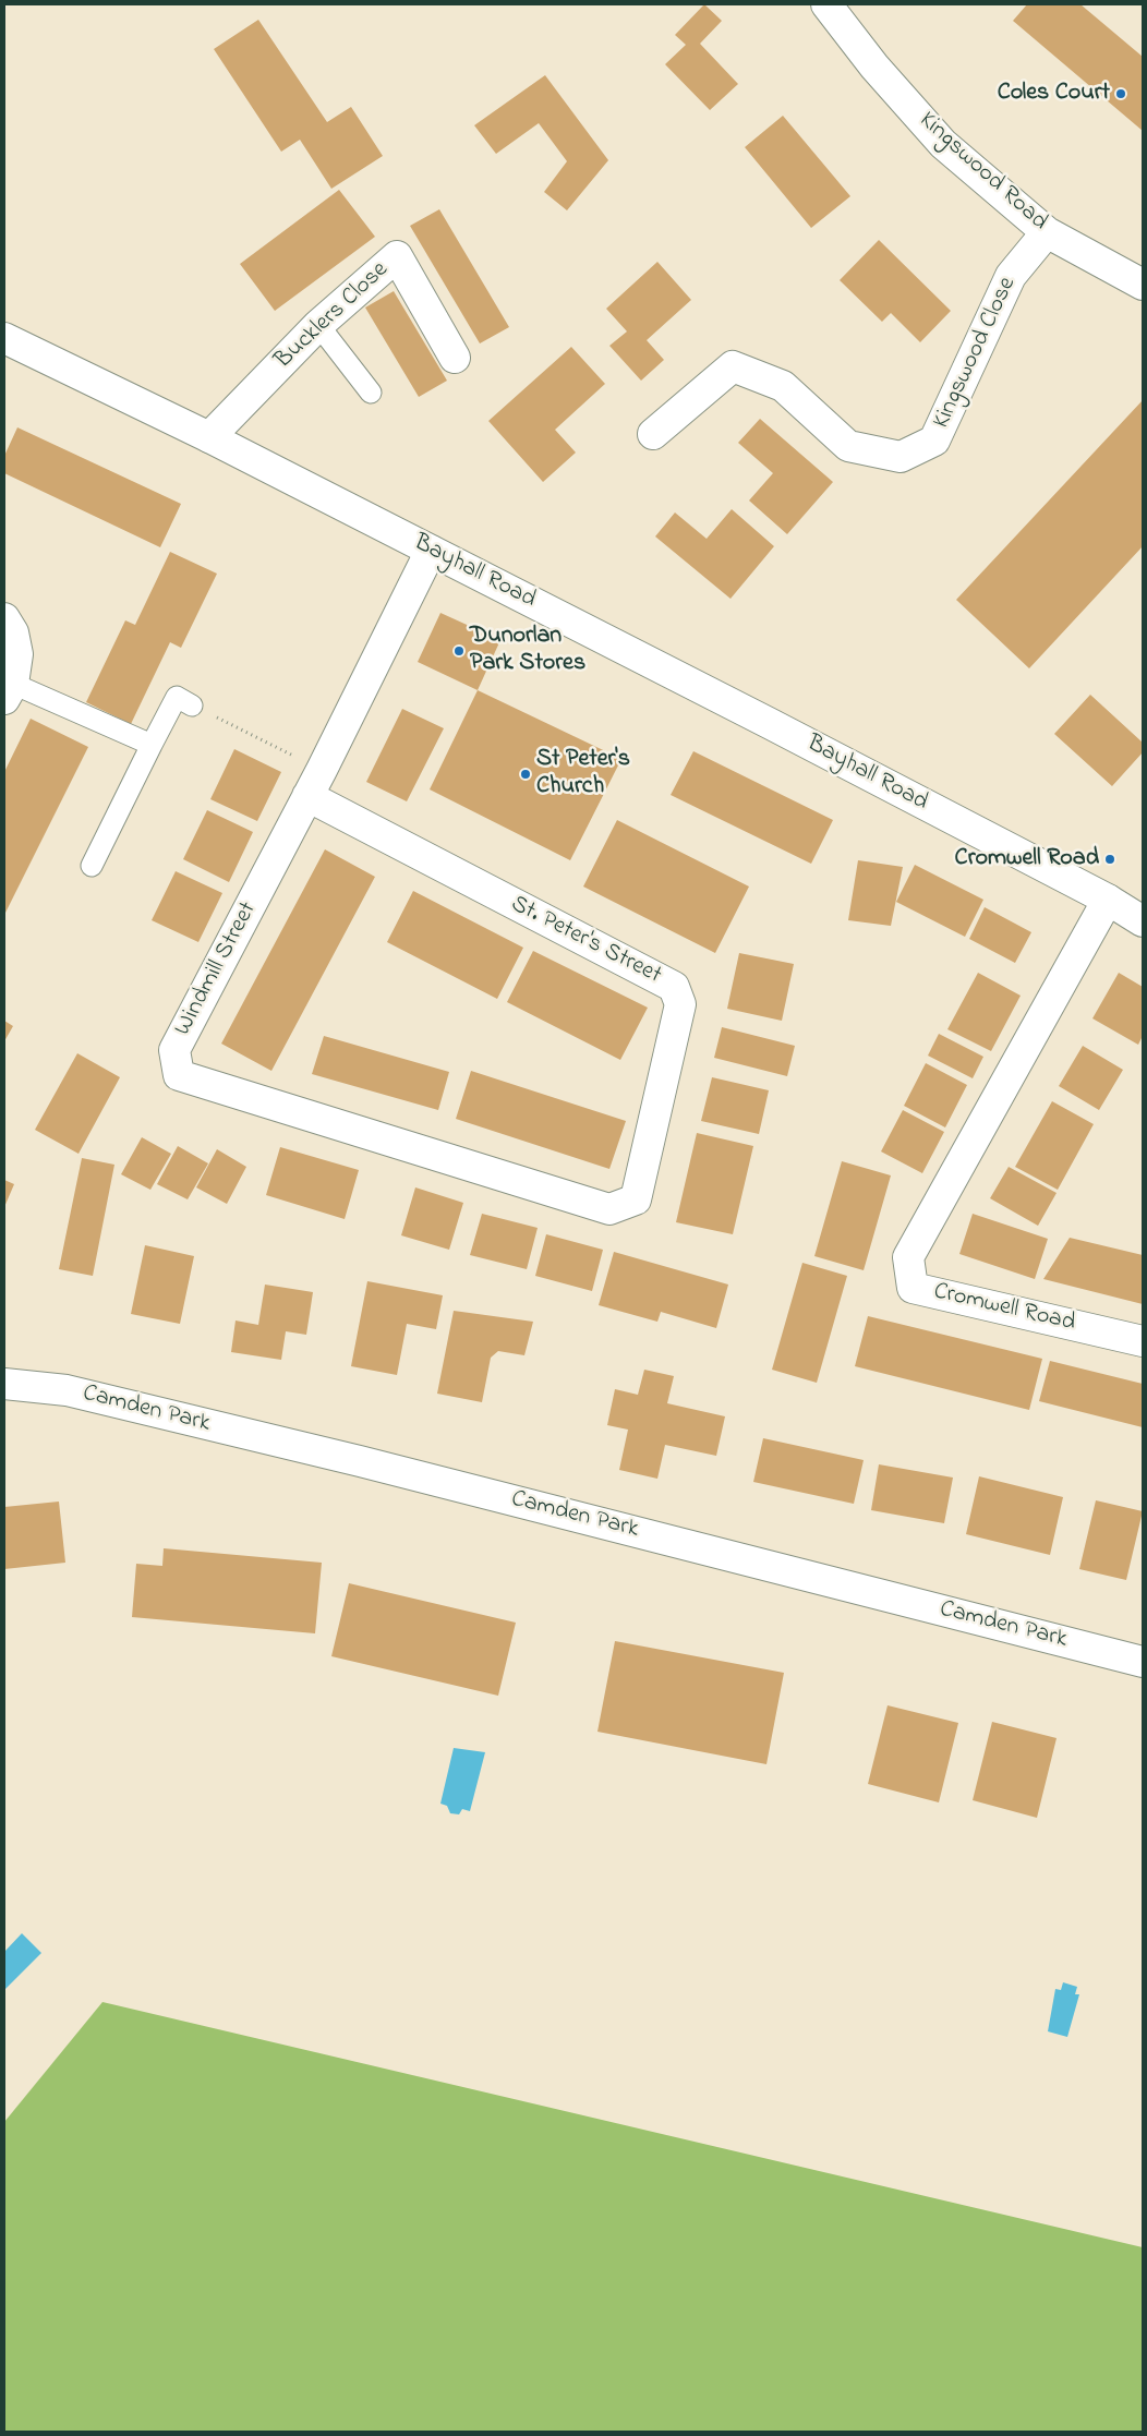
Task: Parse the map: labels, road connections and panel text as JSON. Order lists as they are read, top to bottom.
{
  "streets": {
    "street": [
      "Kingswood Road",
      "Bucklers Close",
      "Kingswood Close",
      "Bayhall Road",
      "St. Peter's Street",
      "Windmill Street",
      "Cromwell Road",
      "Camden Park"
    ]
  },
  "crossings": [
    ["Kingswood Road", "Kingswood Close"],
    ["Bucklers Close", "Bayhall Road"],
    ["Bayhall Road", "Windmill Street"],
    ["Bayhall Road", "Cromwell Road"],
    ["St. Peter's Street", "Windmill Street"]
  ],
  "places": [
    "Coles Court",
    "Dunorlan Park Stores",
    "St Peter's Church",
    "Cromwell Road"
  ]
}
